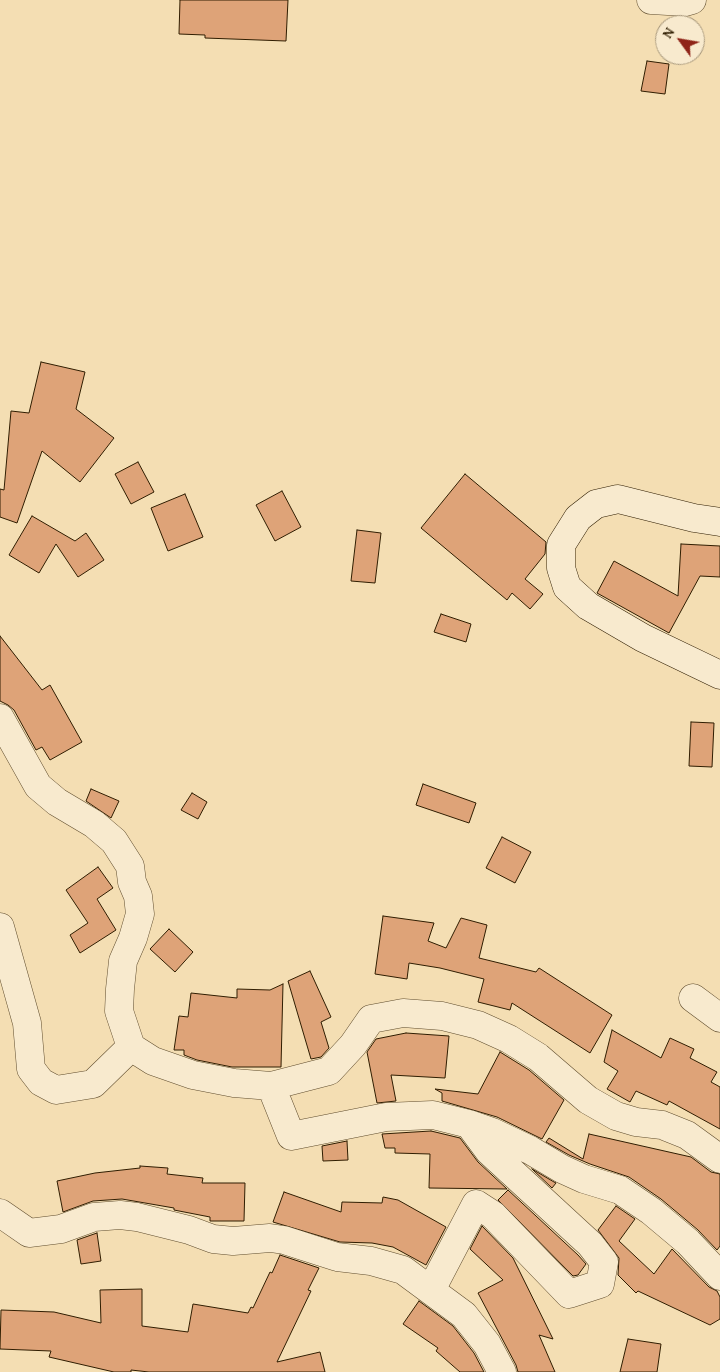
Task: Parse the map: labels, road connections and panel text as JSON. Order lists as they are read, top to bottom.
{
  "north": "top left"
}
